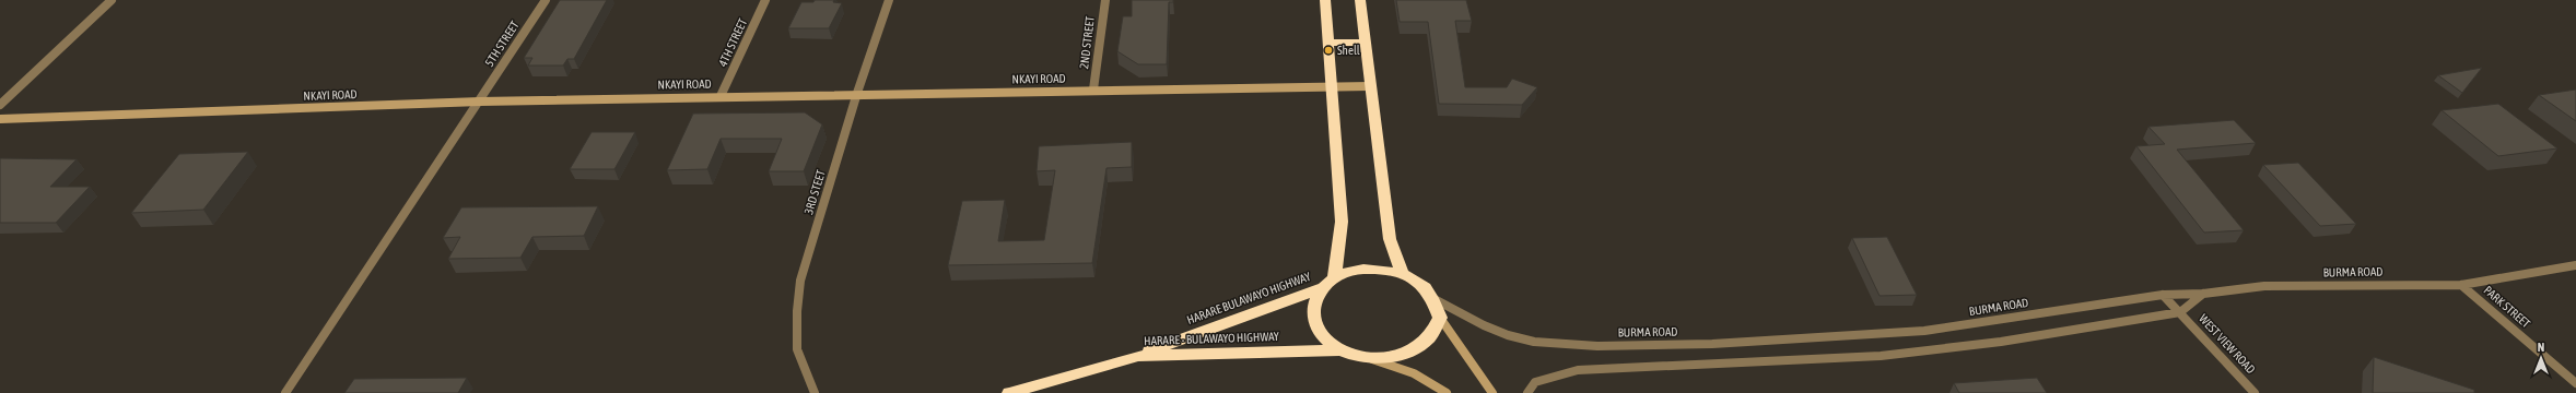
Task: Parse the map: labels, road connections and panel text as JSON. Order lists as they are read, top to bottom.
{
  "streets": {
    "highway": ["HARARE BULAWAYO HIGHWAY", "HARARE - BULAWAYO HIGHWAY"],
    "main road": ["NKAYI ROAD"],
    "street": [
      "4TH STREET",
      "2ND STREET",
      "5TH STREET",
      "3RD STEET",
      "BURMA ROAD",
      "PARK STREET",
      "WEST VIEW ROAD"
    ]
  },
  "crossings": [
    ["4TH STREET", "NKAYI ROAD"],
    ["2ND STREET", "NKAYI ROAD"],
    ["5TH STREET", "NKAYI ROAD"],
    ["NKAYI ROAD", "3RD STEET"],
    ["BURMA ROAD", "HARARE BULAWAYO HIGHWAY"],
    ["BURMA ROAD", "PARK STREET"],
    ["BURMA ROAD", "HARARE - BULAWAYO HIGHWAY"],
    ["BURMA ROAD", "WEST VIEW ROAD"],
    ["HARARE BULAWAYO HIGHWAY", "HARARE - BULAWAYO HIGHWAY"]
  ],
  "places": ["Shell"],
  "north": "top"
}
